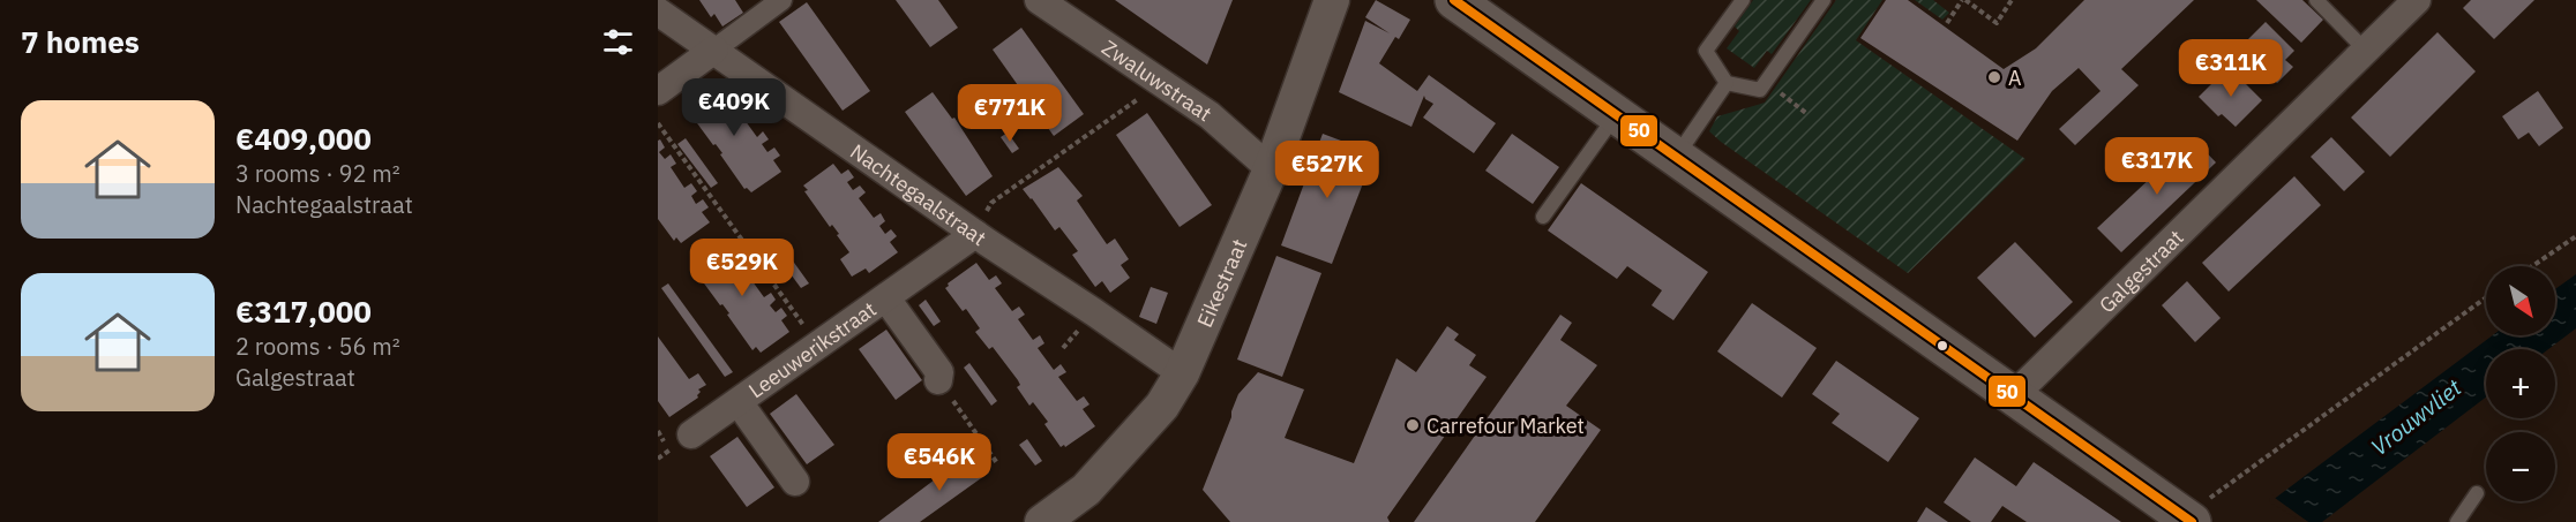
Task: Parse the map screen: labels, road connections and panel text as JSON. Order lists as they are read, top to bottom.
{
  "streets": {
    "street": [
      "Zwaluwstraat",
      "Nachtegaalstraat",
      "Galgestraat",
      "Eikestraat",
      "Leeuwerikstraat"
    ]
  },
  "crossings": [
    ["Zwaluwstraat", "Eikestraat"],
    ["Nachtegaalstraat", "Eikestraat"],
    ["Nachtegaalstraat", "Leeuwerikstraat"]
  ],
  "water": ["Vrouwvliet"],
  "places": ["A", "Carrefour Market"],
  "lines": ["transit line 50"],
  "north": "bottom right",
  "page": {
    "heading": "7 homes",
    "price": [
      "€311K",
      "€409K",
      "€771K",
      "€317K",
      "€527K",
      "€529K",
      "€546K"
    ],
    "list": [
      {
        "name": "€409,000",
        "note": "3 rooms · 92 m² · Nachtegaalstraat"
      },
      {
        "name": "€317,000",
        "note": "2 rooms · 56 m² · Galgestraat"
      }
    ],
    "map_buttons": ["+", "−"]
  }
}
